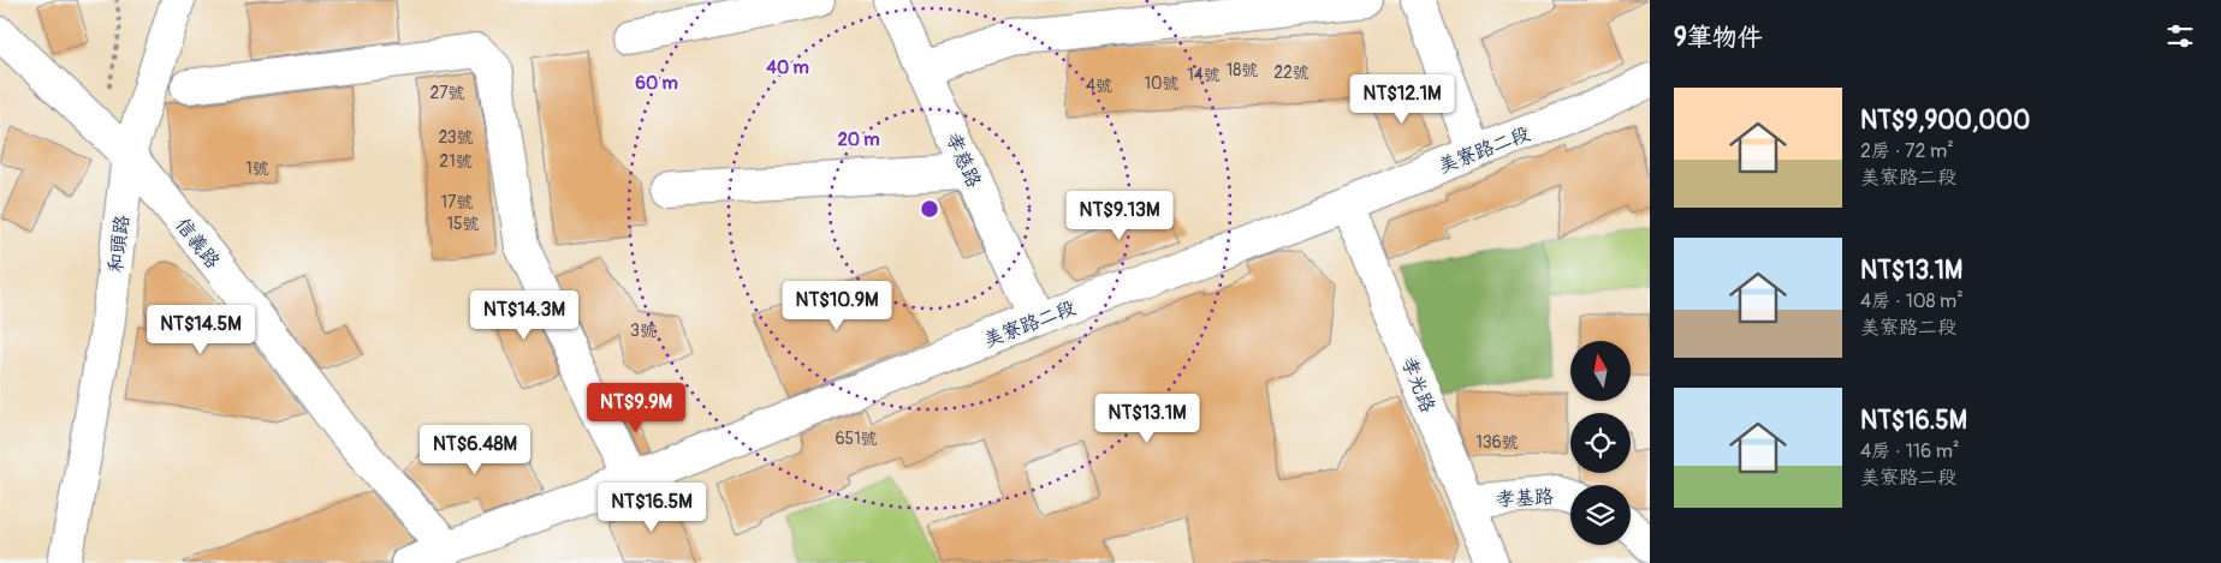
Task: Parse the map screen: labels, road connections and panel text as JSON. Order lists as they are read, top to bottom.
{
  "streets": {
    "street": [
      "美寮路二段",
      "孝慈路",
      "信義路",
      "和頭路",
      "孝光路",
      "孝基路"
    ]
  },
  "crossings": [
    ["美寮路二段", "孝慈路"],
    ["美寮路二段", "信義路"],
    ["美寮路二段", "孝光路"],
    ["信義路", "和頭路"],
    ["孝光路", "孝基路"]
  ],
  "house_numbers": [
    "18號",
    "22號",
    "14號",
    "10號",
    "4號",
    "27號",
    "23號",
    "21號",
    "1號",
    "17號",
    "15號",
    "3號",
    "651號",
    "136號"
  ],
  "north": "top",
  "page": {
    "heading": "9筆物件",
    "list": [
      {
        "name": "NT$9,900,000",
        "note": "2房 · 72 m² · 美寮路二段"
      },
      {
        "name": "NT$13.1M",
        "note": "4房 · 108 m² · 美寮路二段"
      },
      {
        "name": "NT$16.5M",
        "note": "4房 · 116 m² · 美寮路二段"
      }
    ],
    "price": [
      "NT$12.1M",
      "NT$9.13M",
      "NT$10.9M",
      "NT$14.3M",
      "NT$14.5M",
      "NT$9.9M",
      "NT$13.1M",
      "NT$6.48M",
      "NT$16.5M"
    ]
  },
  "rings": ["40 m", "60 m", "20 m"]
}
